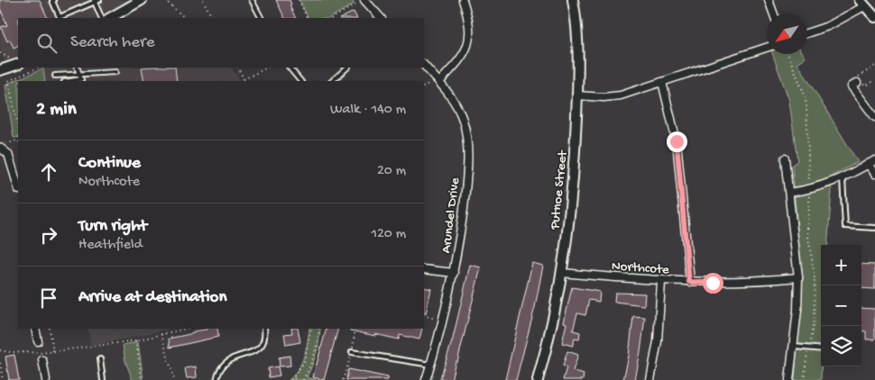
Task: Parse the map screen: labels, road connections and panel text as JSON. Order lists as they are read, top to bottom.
{
  "streets": {
    "street": ["Putnoe Street", "Arundel Drive", "Northcote"]
  },
  "crossings": [
    ["Putnoe Street", "Northcote"]
  ],
  "north": "bottom left",
  "page": {
    "search": "Search here",
    "heading": ["2 min", "Walk · 140 m"],
    "list": [
      ["Continue", "Northcote", "20 m"],
      ["Turn right", "Heathfield", "120 m"],
      "Arrive at destination"
    ],
    "map_buttons": ["+", "−"]
  }
}
